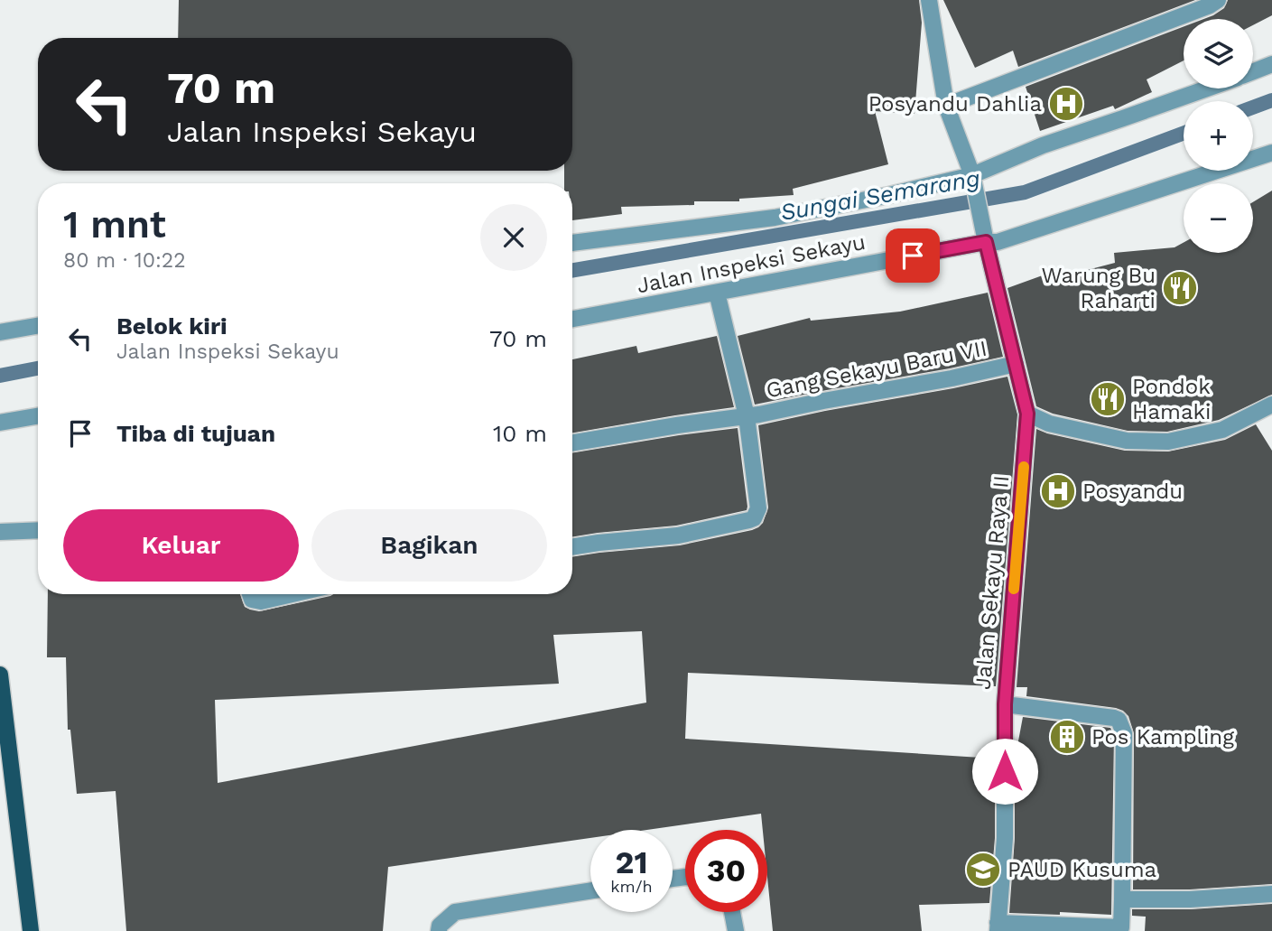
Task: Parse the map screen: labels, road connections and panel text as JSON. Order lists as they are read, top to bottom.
{
  "streets": {
    "street": ["Jalan Inspeksi Sekayu", "Gang Sekayu Baru VII", "Jalan Sekayu Raya II"]
  },
  "crossings": [
    ["Jalan Inspeksi Sekayu", "Gang Sekayu Baru VII"],
    ["Jalan Inspeksi Sekayu", "Jalan Sekayu Raya II"],
    ["Gang Sekayu Baru VII", "Jalan Sekayu Raya II"]
  ],
  "water": ["Sungai Semarang"],
  "places": {
    "hospital": ["Posyandu Dahlia", "Posyandu"],
    "restaurant": ["Warung Bu Raharti", "Pondok Hamaki"],
    "building": ["Pos Kampling"],
    "school or university": ["PAUD Kusuma"]
  },
  "page": {
    "map_buttons": ["+", "−"],
    "turn": ["70 m", "Jalan Inspeksi Sekayu"],
    "heading": ["1 mnt", "80 m · 10:22"],
    "list": [
      {
        "name": "Belok kiri",
        "note": "Jalan Inspeksi Sekayu",
        "value": "70 m"
      },
      {
        "name": "Tiba di tujuan",
        "value": "10 m"
      }
    ],
    "buttons": ["Keluar", "Bagikan"],
    "speed": "21 km/h",
    "limit": "30"
  }
}
